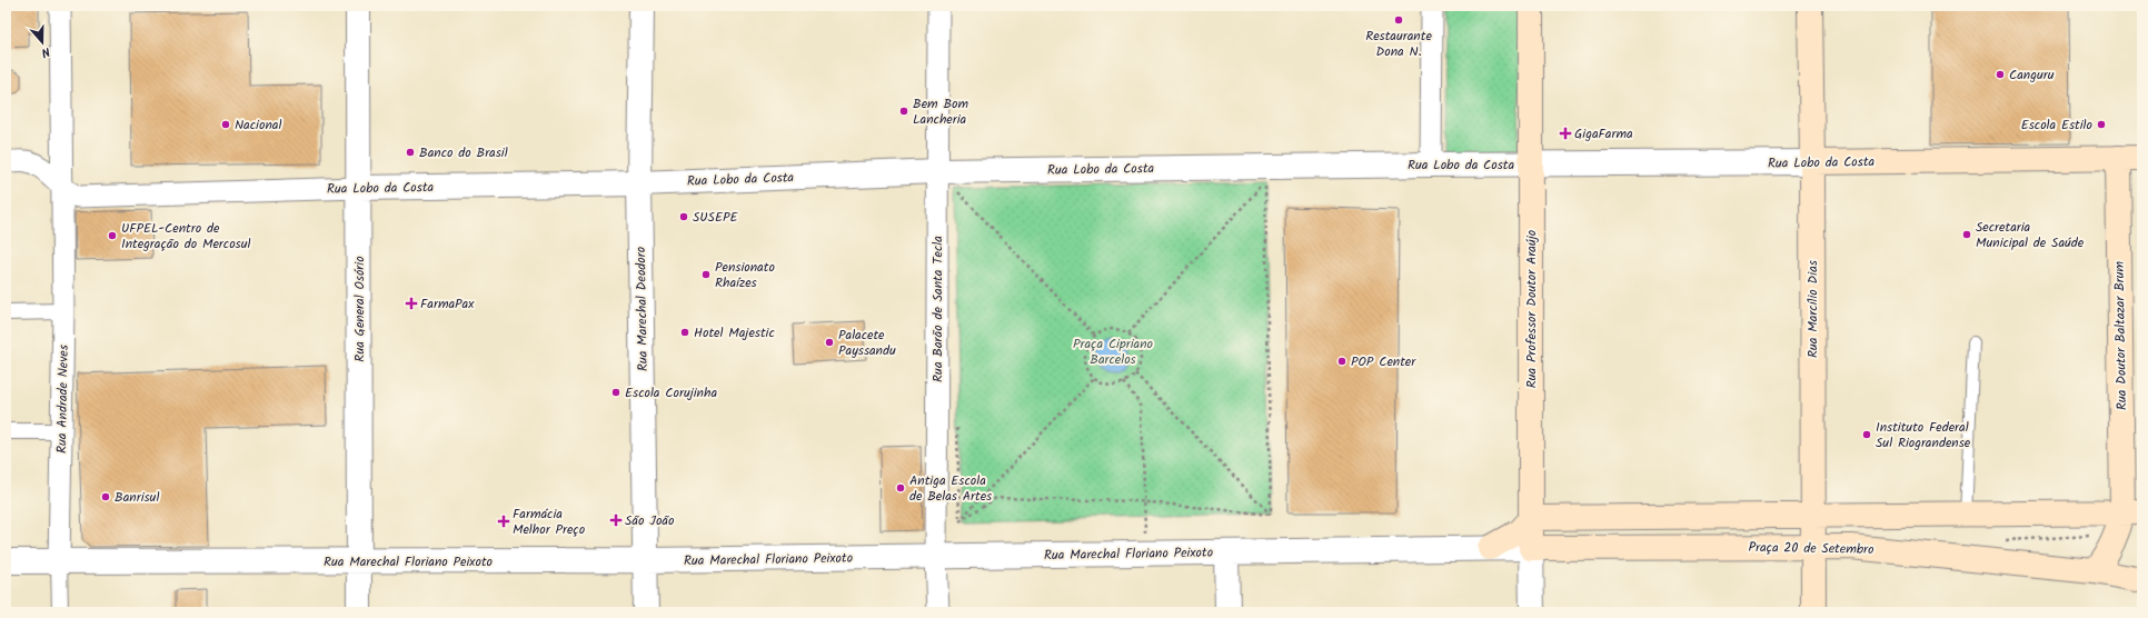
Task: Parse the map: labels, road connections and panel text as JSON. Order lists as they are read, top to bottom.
{
  "streets": {
    "main road": [
      "Rua Lobo da Costa",
      "Rua Professor Doutor Araújo",
      "Rua Marcílio Dias",
      "Rua Doutor Baltazar Brum",
      "Praça 20 de Setembro"
    ],
    "street": [
      "Rua General Osório",
      "Rua Marechal Deodoro",
      "Rua Barão de Santa Tecla",
      "Rua Andrade Neves",
      "Rua Marechal Floriano Peixoto"
    ]
  },
  "crossings": [
    ["Rua Lobo da Costa", "Rua General Osório"],
    ["Rua Lobo da Costa", "Rua Marechal Deodoro"],
    ["Rua Lobo da Costa", "Rua Barão de Santa Tecla"],
    ["Rua Lobo da Costa", "Rua Professor Doutor Araújo"],
    ["Rua Lobo da Costa", "Rua Marcílio Dias"],
    ["Rua Lobo da Costa", "Rua Doutor Baltazar Brum"],
    ["Rua Lobo da Costa", "Rua Andrade Neves"],
    ["Rua General Osório", "Rua Marechal Floriano Peixoto"],
    ["Rua Marechal Deodoro", "Rua Marechal Floriano Peixoto"],
    ["Rua Barão de Santa Tecla", "Rua Marechal Floriano Peixoto"],
    ["Rua Professor Doutor Araújo", "Praça 20 de Setembro"],
    ["Rua Professor Doutor Araújo", "Rua Marechal Floriano Peixoto"],
    ["Rua Marcílio Dias", "Praça 20 de Setembro"],
    ["Rua Doutor Baltazar Brum", "Praça 20 de Setembro"],
    ["Rua Andrade Neves", "Rua Marechal Floriano Peixoto"],
    ["Praça 20 de Setembro", "Rua Marechal Floriano Peixoto"]
  ],
  "parks": ["Praça Cipriano Barcelos"],
  "places": {
    "other": [
      "Restaurante Dona N.",
      "Canguru",
      "Bem Bom Lancheria",
      "Nacional",
      "Escola Estilo",
      "Banco do Brasil",
      "SUSEPE",
      "Secretaria Municipal de Saúde",
      "UFPEL-Centro de Integração do Mercosul",
      "Pensionato Rhaízes",
      "Hotel Majestic",
      "Palacete Payssandu",
      "POP Center",
      "Escola Corujinha",
      "Instituto Federal Sul Riograndense",
      "Antiga Escola de Belas Artes",
      "Banrisul"
    ],
    "health": [
      "GigaFarma",
      "FarmaPax",
      "São João",
      "Farmácia Melhor Preço"
    ]
  },
  "north": "bottom"
}
